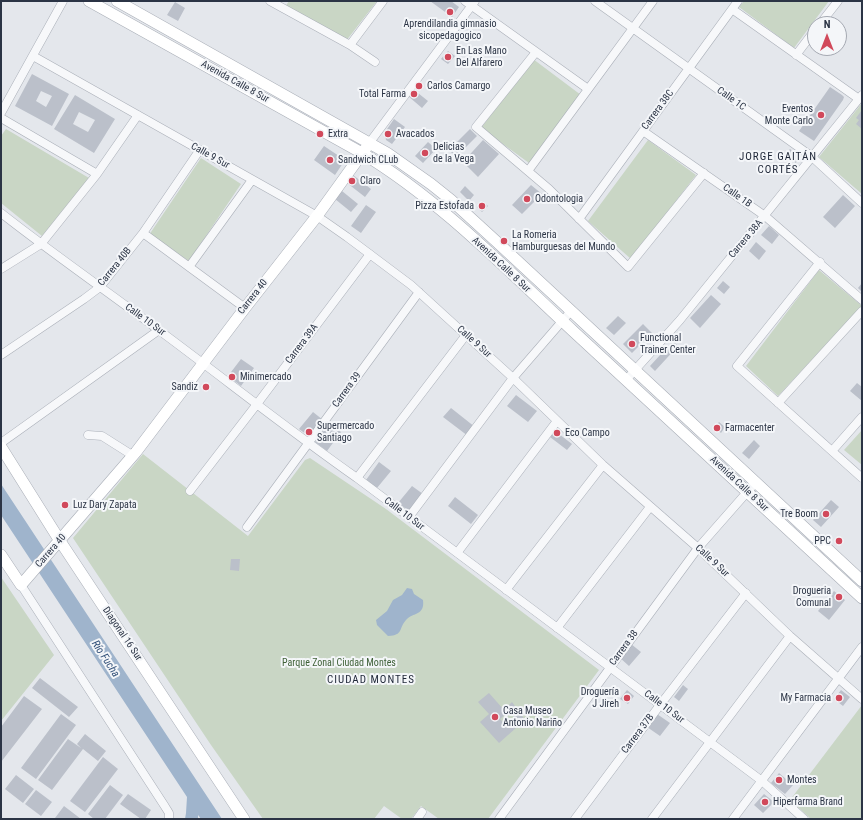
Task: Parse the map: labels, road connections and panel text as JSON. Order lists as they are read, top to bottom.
{
  "streets": {
    "main road": ["Avenida Calle 8 Sur", "Carrera 40", "Diagonal 16 Sur"],
    "street": [
      "Calle 1C",
      "Carrera 38C",
      "Calle 9 Sur",
      "Calle 1B",
      "Carrera 38A",
      "Carrera 40B",
      "Calle 10 Sur",
      "Carrera 39A",
      "Carrera 39",
      "Carrera 38",
      "Carrera 37B"
    ]
  },
  "crossings": [
    ["Avenida Calle 8 Sur", "Carrera 38A"],
    ["Avenida Calle 8 Sur", "Carrera 40"],
    ["Avenida Calle 8 Sur", "Carrera 38"],
    ["Calle 1C", "Carrera 38C"],
    ["Calle 1C", "Carrera 38A"],
    ["Carrera 38C", "Calle 1B"],
    ["Calle 9 Sur", "Carrera 40B"],
    ["Calle 9 Sur", "Carrera 40"],
    ["Calle 9 Sur", "Carrera 39A"],
    ["Calle 9 Sur", "Carrera 39"],
    ["Calle 9 Sur", "Carrera 38"],
    ["Calle 9 Sur", "Carrera 37B"],
    ["Calle 1B", "Carrera 38A"],
    ["Carrera 40B", "Calle 10 Sur"],
    ["Carrera 40", "Calle 10 Sur"],
    ["Carrera 40", "Diagonal 16 Sur"],
    ["Calle 10 Sur", "Carrera 39A"],
    ["Calle 10 Sur", "Carrera 39"],
    ["Calle 10 Sur", "Carrera 38"],
    ["Calle 10 Sur", "Carrera 37B"]
  ],
  "districts": ["JORGE GAITÁN CORTÉS", "CIUDAD MONTES"],
  "water": ["Río Fucha"],
  "parks": ["Parque Zonal Ciudad Montes"],
  "places": [
    "Aprendilandia gimnasio sicopedagogico",
    "En Las Mano Del Alfarero",
    "Carlos Camargo",
    "Total Farma",
    "Eventos Monte Carlo",
    "Extra",
    "Avacados",
    "Delicias de la Vega",
    "Sandwich CLub",
    "Claro",
    "Odontologia",
    "Pizza Estofada",
    "La Romeria Hamburguesas del Mundo",
    "Functional Trainer Center",
    "Minimercado",
    "Sandiz",
    "Farmacenter",
    "Supermercado Santiago",
    "Eco Campo",
    "Luz Dary Zapata",
    "Tre Boom",
    "PPC",
    "Drogueria Comunal",
    "Droguería J Jireh",
    "My Farmacia",
    "Casa Museo Antonio Nariño",
    "Montes",
    "Hiperfarma Brand"
  ],
  "north": "top"
}
